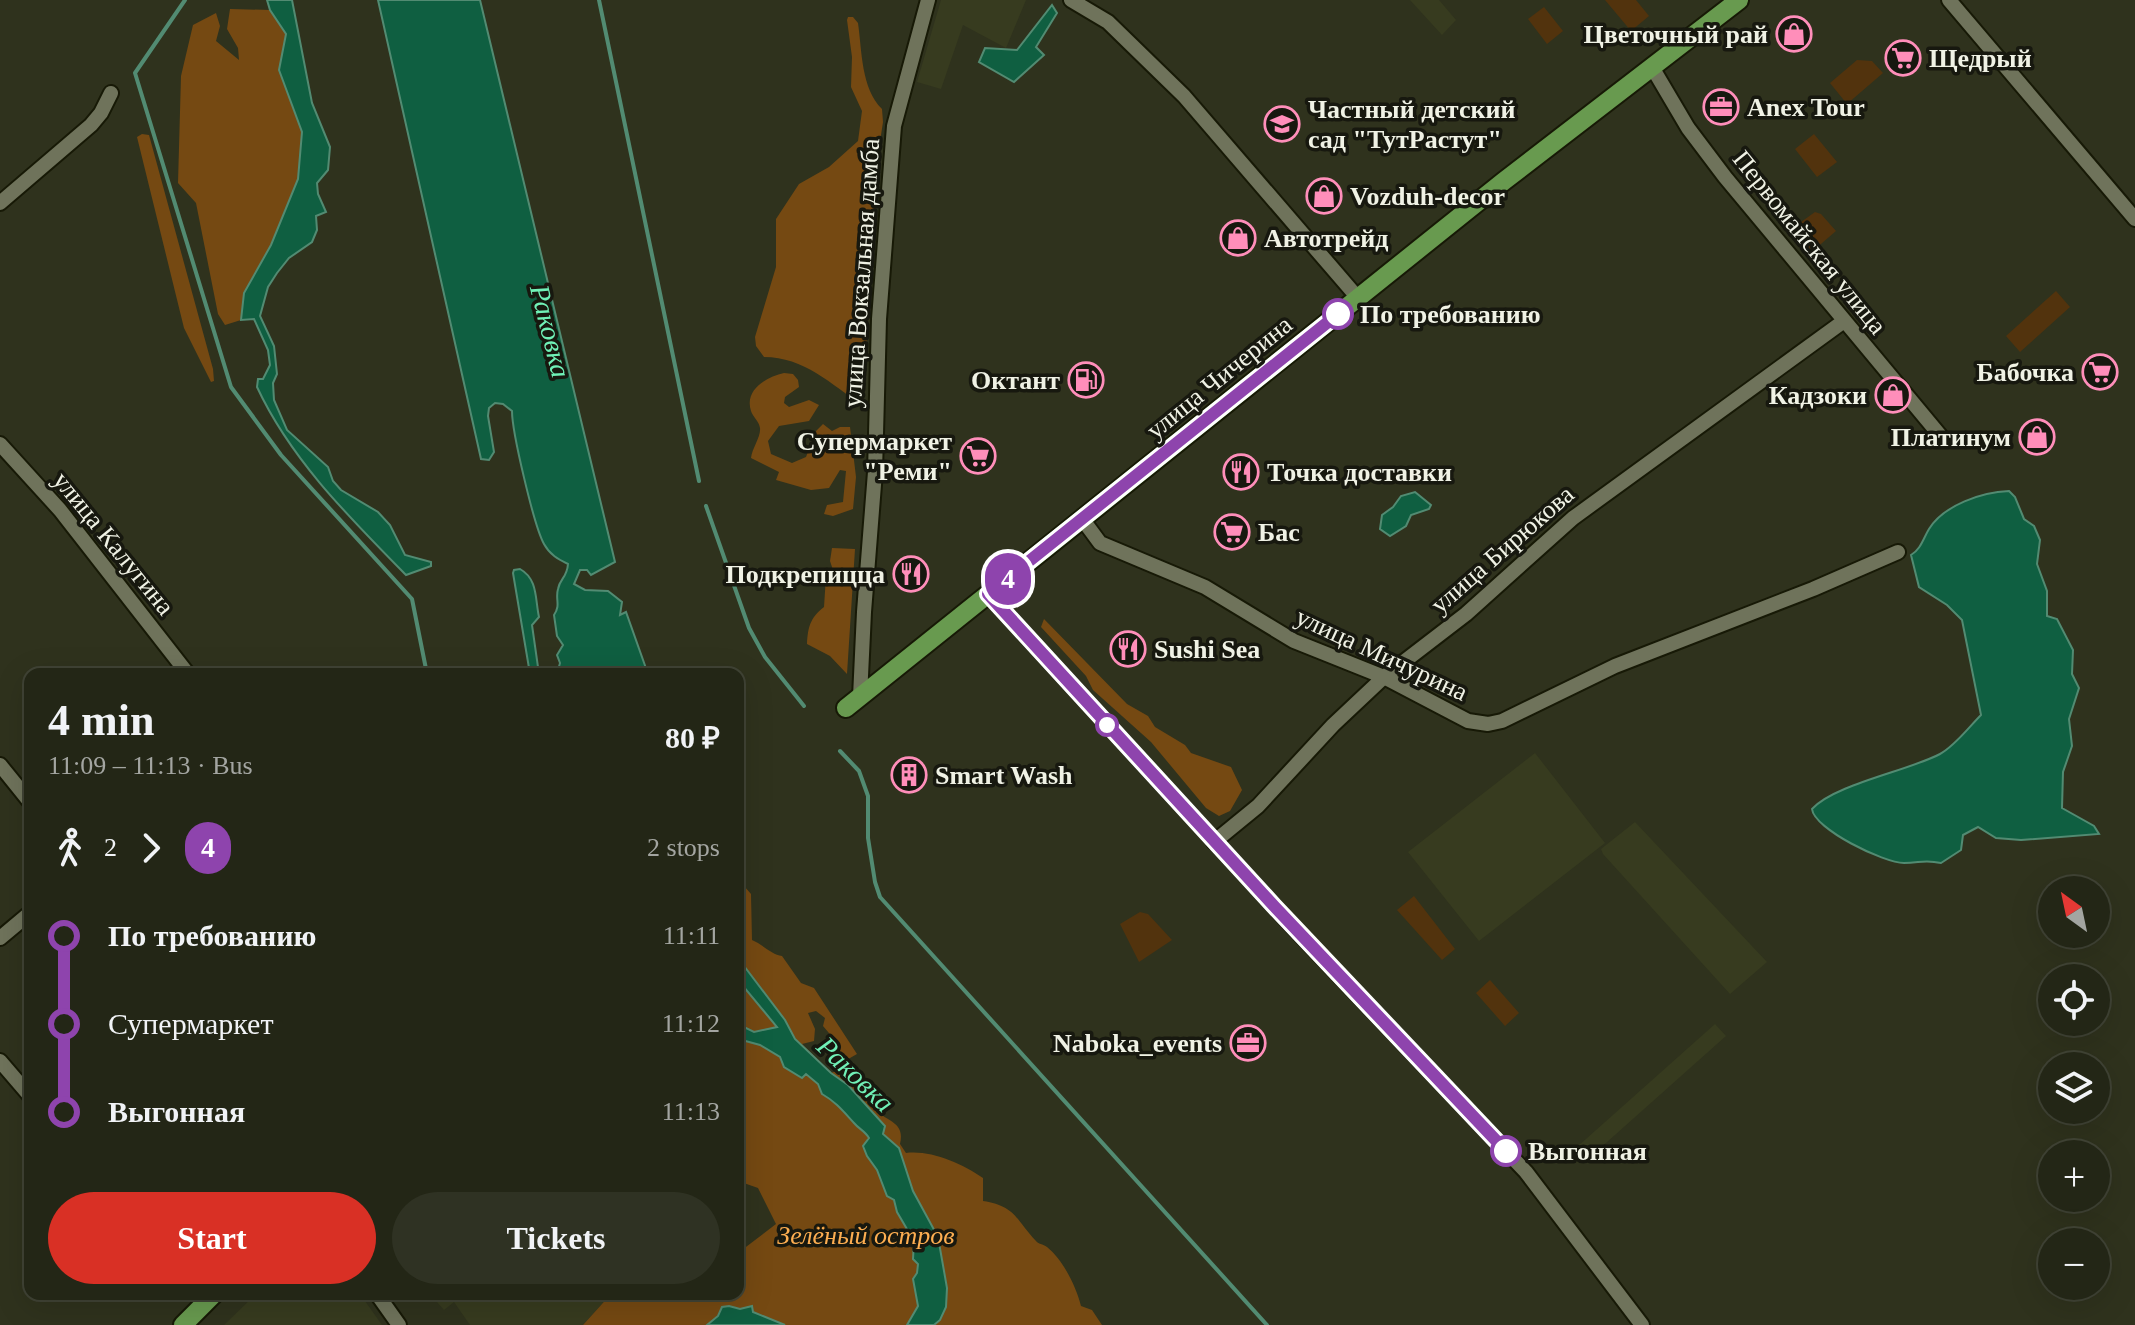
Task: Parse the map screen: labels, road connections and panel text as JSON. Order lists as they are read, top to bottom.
{
  "streets": {
    "main road": ["улица Чичерина"],
    "street": [
      "Первомайская улица",
      "улица Вокзальная дамба",
      "улица Калугина",
      "улица Бирюкова",
      "улица Мичурина"
    ]
  },
  "crossings": [
    ["Первомайская улица", "улица Чичерина"],
    ["Первомайская улица", "улица Бирюкова"],
    ["улица Вокзальная дамба", "улица Чичерина"],
    ["улица Чичерина", "улица Мичурина"],
    ["улица Бирюкова", "улица Мичурина"]
  ],
  "water": ["Раковка"],
  "parks": ["Зелёный остров"],
  "places": {
    "shop": [
      "Цветочный рай",
      "Vozduh-decor",
      "Автотрейд",
      "Кадзоки",
      "Платинум"
    ],
    "supermarket": [
      "Щедрый",
      "Бабочка",
      "Супермаркет \"Реми\"",
      "Бас"
    ],
    "office": ["Anex Tour", "Naboka_events"],
    "school or university": ["Частный детский сад \"ТутРастут\""],
    "other": ["По требованию", "Выгонная"],
    "fuel station": ["Октант"],
    "restaurant": ["Точка доставки", "Подкрепицца", "Sushi Sea"],
    "building": ["Smart Wash"]
  },
  "lines": ["bus line 4"],
  "north": "top left",
  "page": {
    "on_map": "4",
    "heading": ["4 min", "11:09 – 11:13 · Bus", "80 ₽"],
    "legs": ["2", "4", "2 stops"],
    "map_buttons": ["+", "−"],
    "list": [
      {
        "name": "По требованию",
        "value": "11:11"
      },
      {
        "name": "Супермаркет",
        "value": "11:12"
      },
      {
        "name": "Выгонная",
        "value": "11:13"
      }
    ],
    "buttons": ["Start", "Tickets"]
  }
}
